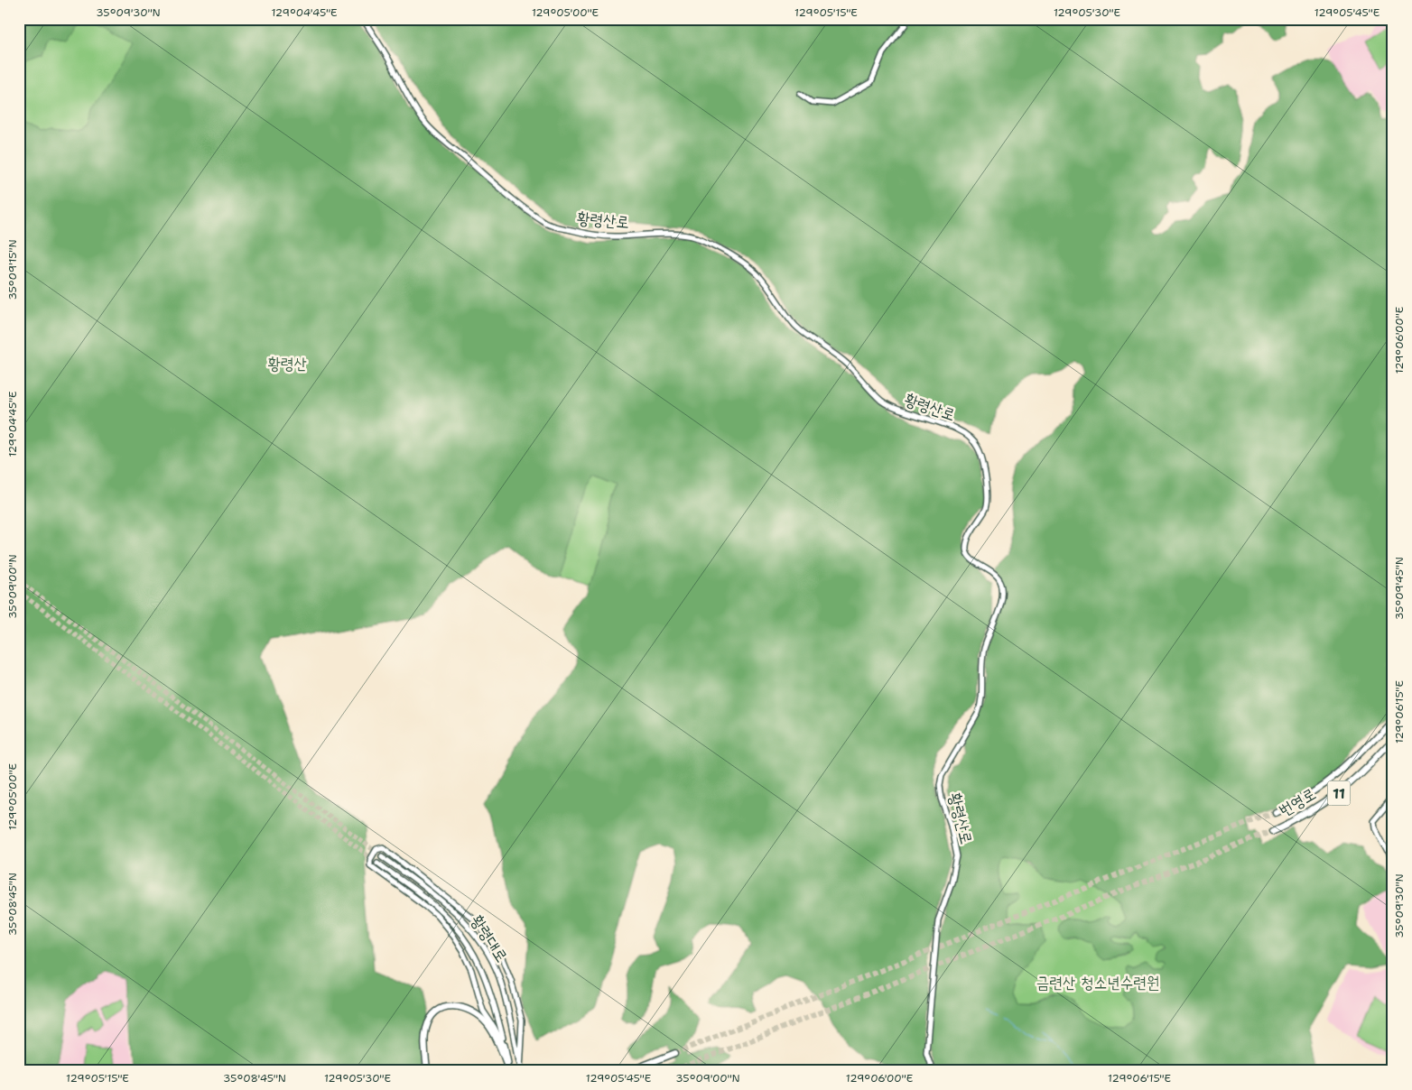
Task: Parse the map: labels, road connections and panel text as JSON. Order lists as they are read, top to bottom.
{
  "streets": {
    "highway": ["11", "번영로"],
    "street": ["황령산로", "황령대로"]
  },
  "parks": ["황령산", "금련산 청소년수련원"],
  "coordinates": [
    "35°09'30\"N",
    "129°04'45\"E",
    "129°05'00\"E",
    "129°05'15\"E",
    "129°05'30\"E",
    "129°05'45\"E",
    "35°09'15\"N",
    "129°06'00\"E",
    "35°09'00\"N",
    "35°09'45\"N",
    "129°06'15\"E",
    "35°08'45\"N"
  ]
}
